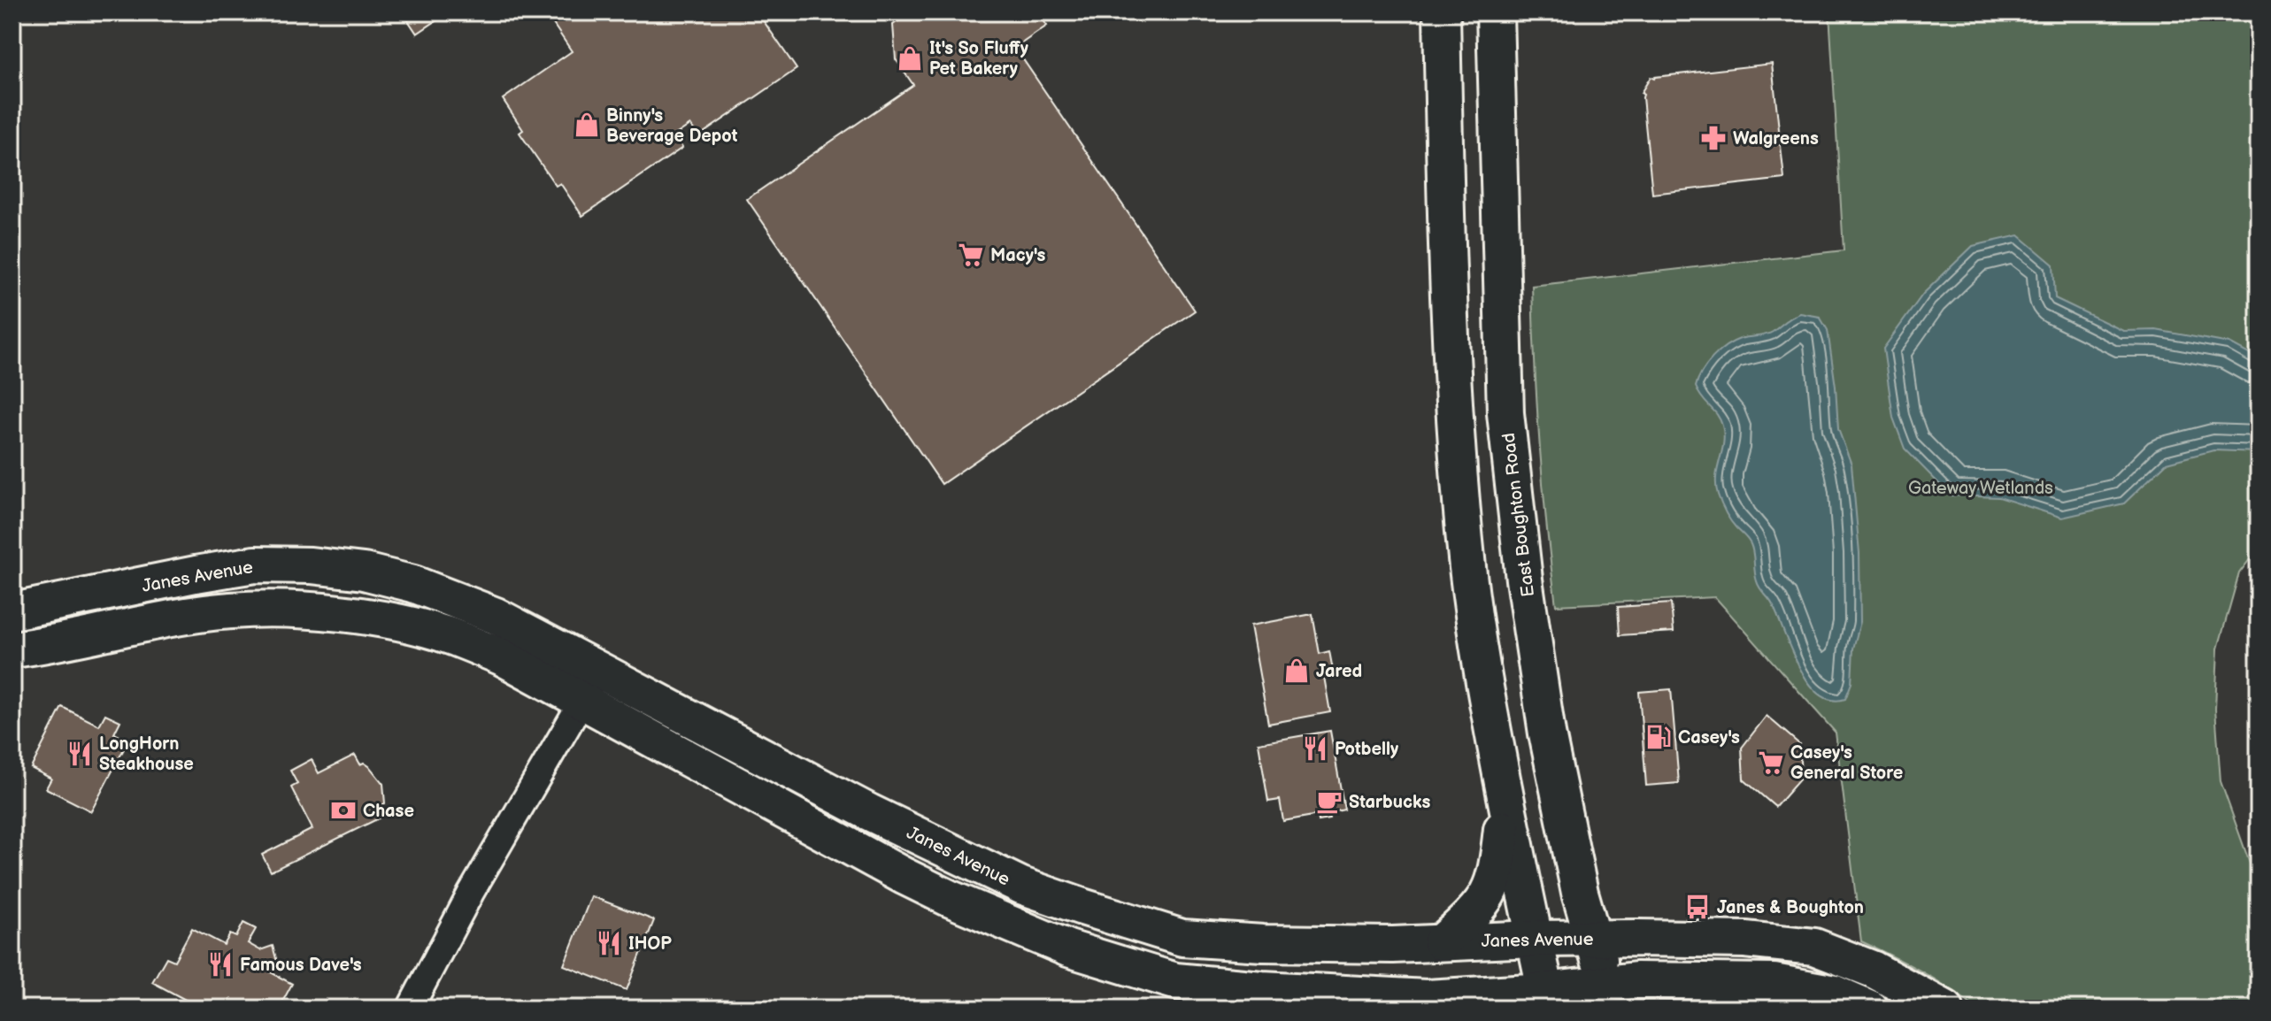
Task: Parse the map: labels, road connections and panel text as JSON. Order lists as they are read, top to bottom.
{
  "streets": {
    "street": ["East Boughton Road", "Janes Avenue"]
  },
  "crossings": [
    ["East Boughton Road", "Janes Avenue"]
  ],
  "parks": ["Gateway Wetlands"],
  "places": {
    "shop": ["It's So Fluffy Pet Bakery", "Binny's Beverage Depot", "Jared"],
    "pharmacy": ["Walgreens"],
    "supermarket": ["Macy's", "Casey's General Store"],
    "fuel station": ["Casey's"],
    "restaurant": [
      "Potbelly",
      "LongHorn Steakhouse",
      "IHOP",
      "Famous Dave's"
    ],
    "cafe": ["Starbucks"],
    "bank": ["Chase"],
    "bus stop": ["Janes & Boughton"]
  }
}
